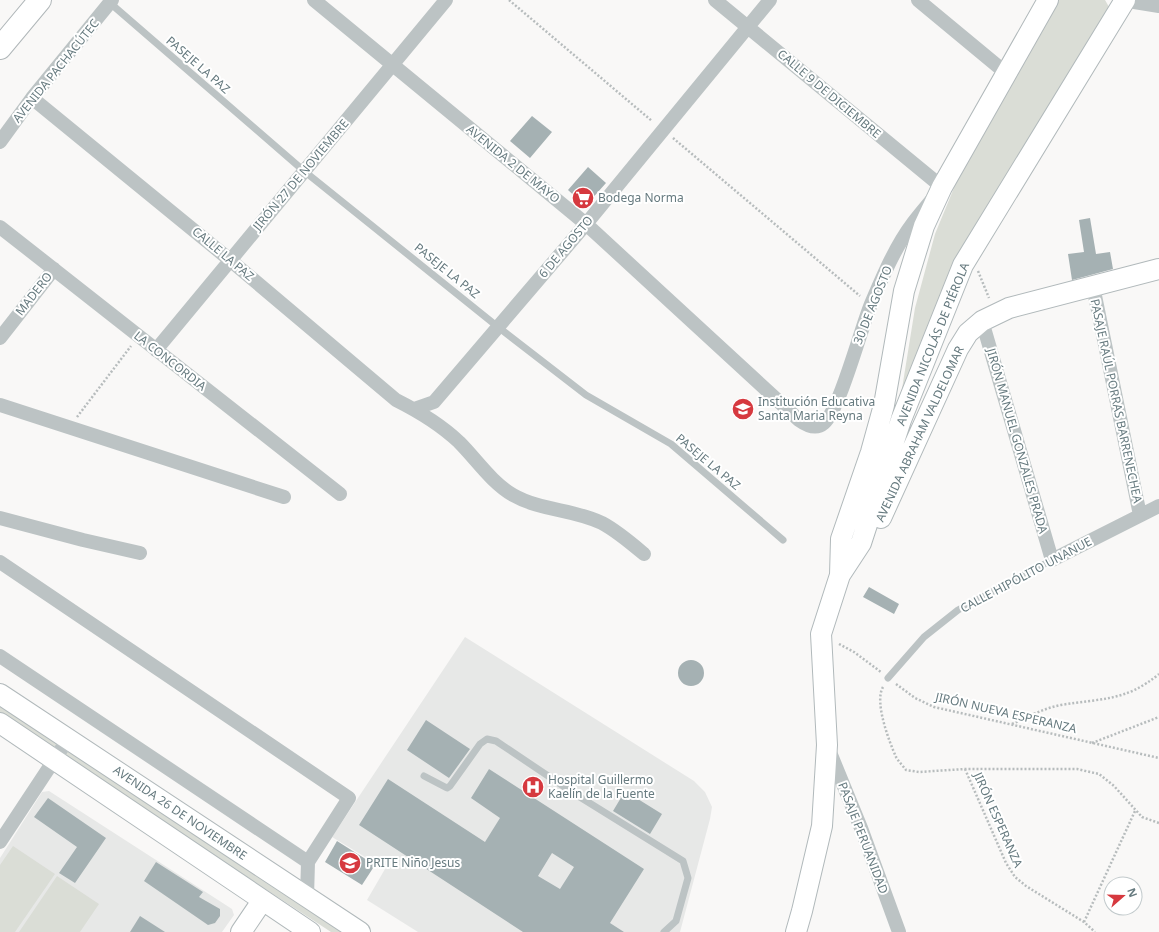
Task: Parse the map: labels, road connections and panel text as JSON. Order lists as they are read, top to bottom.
{
  "streets": {
    "main road": ["AVENIDA NICOLÁS DE PIÉROLA", "AVENIDA ABRAHAM VALDELOMAR", "AVENIDA 26 DE NOVIEMBRE"],
    "street": [
      "AVENIDA PACHACÚTEC",
      "CALLE 9 DE DICIEMBRE",
      "AVENIDA 2 DE MAYO",
      "JIRÓN 27 DE NOVIEMBRE",
      "6 DE AGOSTO",
      "CALLE LA PAZ",
      "MADERO",
      "30 DE AGOSTO",
      "LA CONCORDIA",
      "PASAJE RAÚL PORRAS BARRENECHEA",
      "JIRÓN MANUEL GONZALES PRADA",
      "CALLE HIPÓLITO UNANUE",
      "PASAJE PERUANIDAD"
    ],
    "lane": ["PASEJE LA PAZ"],
    "path": ["JIRÓN NUEVA ESPERANZA", "JIRÓN ESPERANZA"]
  },
  "crossings": [
    ["PASEJE LA PAZ", "AVENIDA PACHACÚTEC"],
    ["PASEJE LA PAZ", "JIRÓN 27 DE NOVIEMBRE"],
    ["PASEJE LA PAZ", "6 DE AGOSTO"],
    ["AVENIDA PACHACÚTEC", "CALLE LA PAZ"],
    ["CALLE 9 DE DICIEMBRE", "6 DE AGOSTO"],
    ["CALLE 9 DE DICIEMBRE", "30 DE AGOSTO"],
    ["CALLE 9 DE DICIEMBRE", "AVENIDA NICOLÁS DE PIÉROLA"],
    ["AVENIDA 2 DE MAYO", "JIRÓN 27 DE NOVIEMBRE"],
    ["AVENIDA 2 DE MAYO", "6 DE AGOSTO"],
    ["AVENIDA 2 DE MAYO", "30 DE AGOSTO"],
    ["JIRÓN 27 DE NOVIEMBRE", "CALLE LA PAZ"],
    ["JIRÓN 27 DE NOVIEMBRE", "LA CONCORDIA"],
    ["6 DE AGOSTO", "CALLE LA PAZ"],
    ["MADERO", "LA CONCORDIA"],
    ["30 DE AGOSTO", "AVENIDA NICOLÁS DE PIÉROLA"],
    ["AVENIDA NICOLÁS DE PIÉROLA", "AVENIDA ABRAHAM VALDELOMAR"],
    ["AVENIDA NICOLÁS DE PIÉROLA", "JIRÓN NUEVA ESPERANZA"],
    ["AVENIDA NICOLÁS DE PIÉROLA", "PASAJE PERUANIDAD"],
    ["PASAJE RAÚL PORRAS BARRENECHEA", "AVENIDA ABRAHAM VALDELOMAR"],
    ["PASAJE RAÚL PORRAS BARRENECHEA", "CALLE HIPÓLITO UNANUE"],
    ["AVENIDA ABRAHAM VALDELOMAR", "JIRÓN MANUEL GONZALES PRADA"],
    ["JIRÓN MANUEL GONZALES PRADA", "CALLE HIPÓLITO UNANUE"],
    ["CALLE HIPÓLITO UNANUE", "JIRÓN NUEVA ESPERANZA"]
  ],
  "places": {
    "supermarket": ["Bodega Norma"],
    "school or university": ["Institución Educativa Santa Maria Reyna", "PRITE Niño Jesus"],
    "hospital": ["Hospital Guillermo Kaelín de la Fuente"]
  },
  "north": "right"
}
